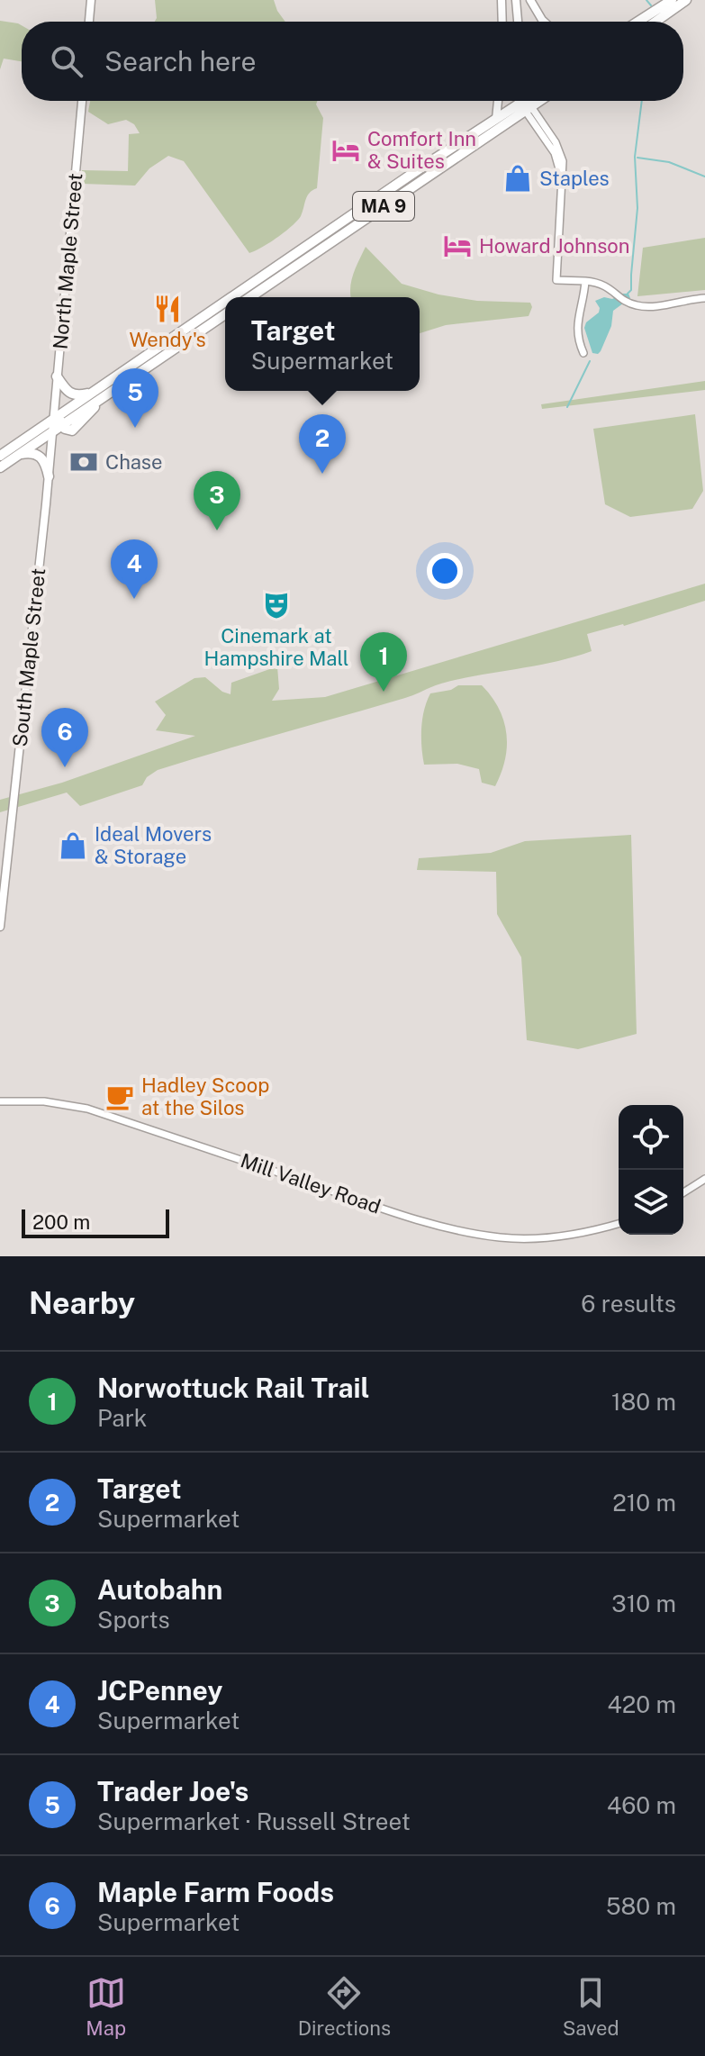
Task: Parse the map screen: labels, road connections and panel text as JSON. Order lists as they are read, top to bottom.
{
  "streets": {
    "highway": ["MA 9"],
    "main road": ["North Maple Street", "South Maple Street"],
    "street": ["Mill Valley Road"]
  },
  "crossings": [
    ["MA 9", "North Maple Street"],
    ["MA 9", "South Maple Street"],
    ["North Maple Street", "South Maple Street"]
  ],
  "places": {
    "hotel": ["Comfort Inn & Suites", "Howard Johnson"],
    "shop": ["Staples", "Ideal Movers & Storage"],
    "restaurant": ["Wendy's"],
    "bank": ["Chase"],
    "theatre": ["Cinemark at Hampshire Mall"],
    "cafe": ["Hadley Scoop at the Silos"]
  },
  "scale_bar": "200 m",
  "page": {
    "search": "Search here",
    "popup": ["Target", "Supermarket"],
    "pins": [
      "5",
      "2",
      "3",
      "4",
      "1",
      "6"
    ],
    "scale": "200 m",
    "heading": ["Nearby", "6 results"],
    "list": [
      {
        "mark": "1",
        "name": "Norwottuck Rail Trail",
        "note": "Park",
        "value": "180 m"
      },
      {
        "mark": "2",
        "name": "Target",
        "note": "Supermarket",
        "value": "210 m"
      },
      {
        "mark": "3",
        "name": "Autobahn",
        "note": "Sports",
        "value": "310 m"
      },
      {
        "mark": "4",
        "name": "JCPenney",
        "note": "Supermarket",
        "value": "420 m"
      },
      {
        "mark": "5",
        "name": "Trader Joe's",
        "note": "Supermarket · Russell Street",
        "value": "460 m"
      },
      {
        "mark": "6",
        "name": "Maple Farm Foods",
        "note": "Supermarket",
        "value": "580 m"
      }
    ],
    "nav": ["Map", "Directions", "Saved"]
  }
}
